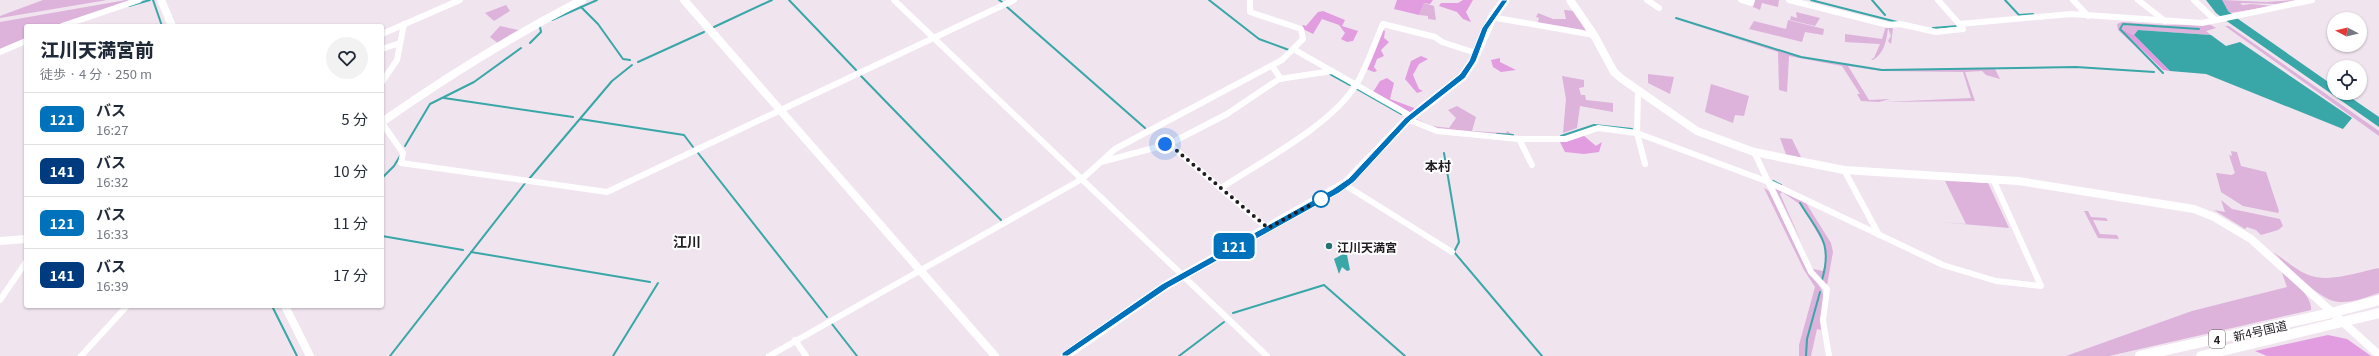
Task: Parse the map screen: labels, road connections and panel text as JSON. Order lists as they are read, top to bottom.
{
  "streets": {
    "highway": ["新4号国道", "4"]
  },
  "districts": ["本村", "江川"],
  "places": ["江川天満宮"],
  "lines": ["bus line 121"],
  "north": "left",
  "page": {
    "on_map": "121",
    "heading": ["江川天満宮前", "徒歩 · 4 分 · 250 m"],
    "list": [
      {
        "mark": "121",
        "name": "バス",
        "note": "16:27",
        "value": "5 分"
      },
      {
        "mark": "141",
        "name": "バス",
        "note": "16:32",
        "value": "10 分"
      },
      {
        "mark": "121",
        "name": "バス",
        "note": "16:33",
        "value": "11 分"
      },
      {
        "mark": "141",
        "name": "バス",
        "note": "16:39",
        "value": "17 分"
      }
    ]
  }
}
